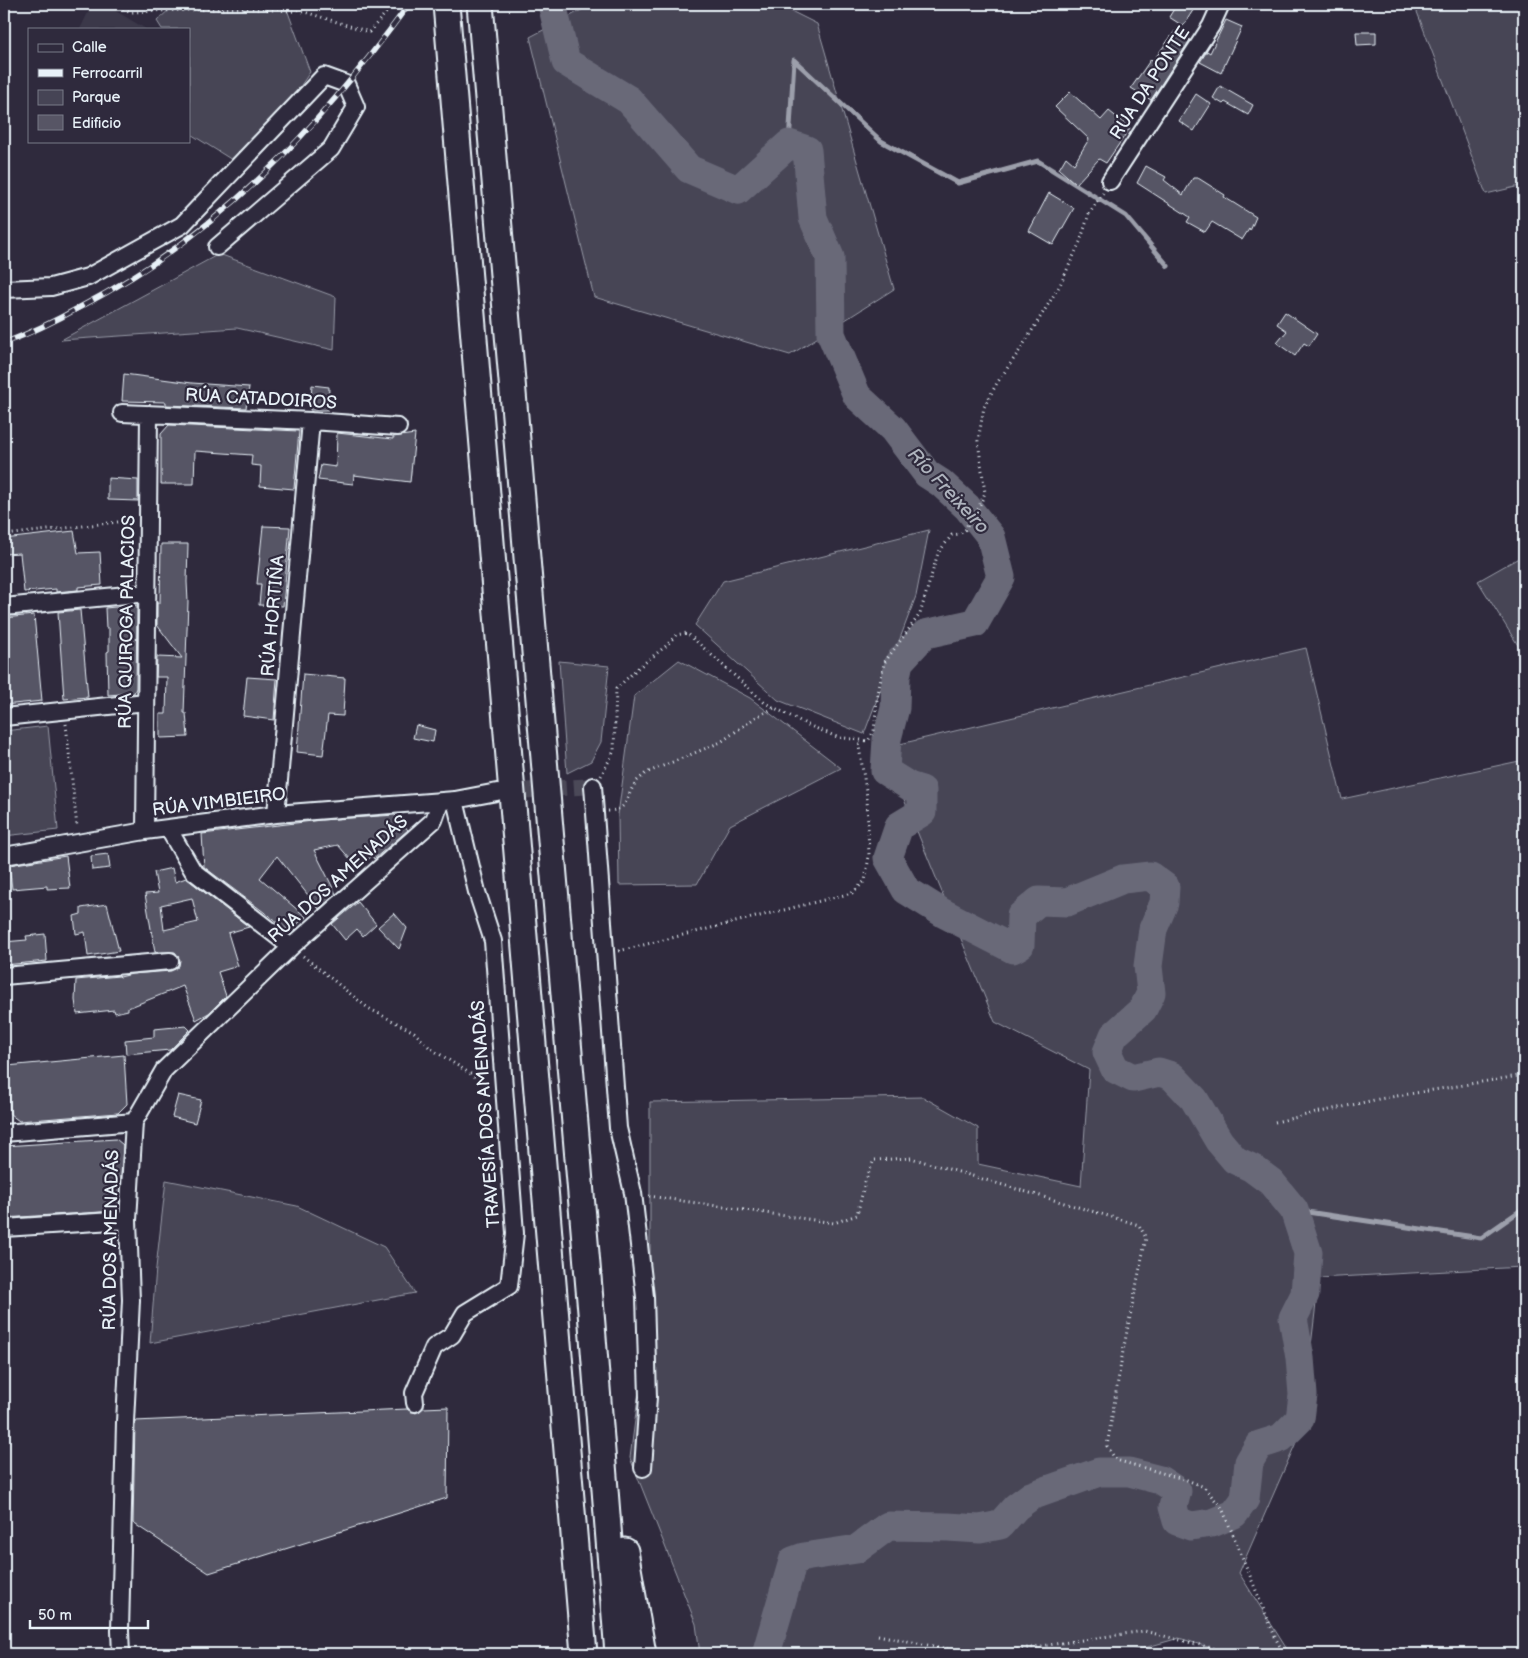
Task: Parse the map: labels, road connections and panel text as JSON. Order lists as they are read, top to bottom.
{
  "streets": {
    "street": [
      "RÚA DA PONTE",
      "RÚA CATADOIROS",
      "RÚA HORTIÑA",
      "RÚA QUIROGA PALACIOS",
      "RÚA VIMBIEIRO",
      "RÚA DOS AMENADÁS",
      "TRAVESÍA DOS AMENADÁS"
    ]
  },
  "crossings": [
    ["RÚA CATADOIROS", "RÚA HORTIÑA"],
    ["RÚA CATADOIROS", "RÚA QUIROGA PALACIOS"],
    ["RÚA HORTIÑA", "RÚA VIMBIEIRO"],
    ["RÚA QUIROGA PALACIOS", "RÚA VIMBIEIRO"],
    ["RÚA VIMBIEIRO", "RÚA DOS AMENADÁS"],
    ["RÚA VIMBIEIRO", "TRAVESÍA DOS AMENADÁS"],
    ["RÚA DOS AMENADÁS", "TRAVESÍA DOS AMENADÁS"]
  ],
  "water": ["Río Freixeiro"],
  "legend": [
    "Calle",
    "Ferrocarril",
    "Parque",
    "Edificio"
  ],
  "scale_bar": "50 m"
}
